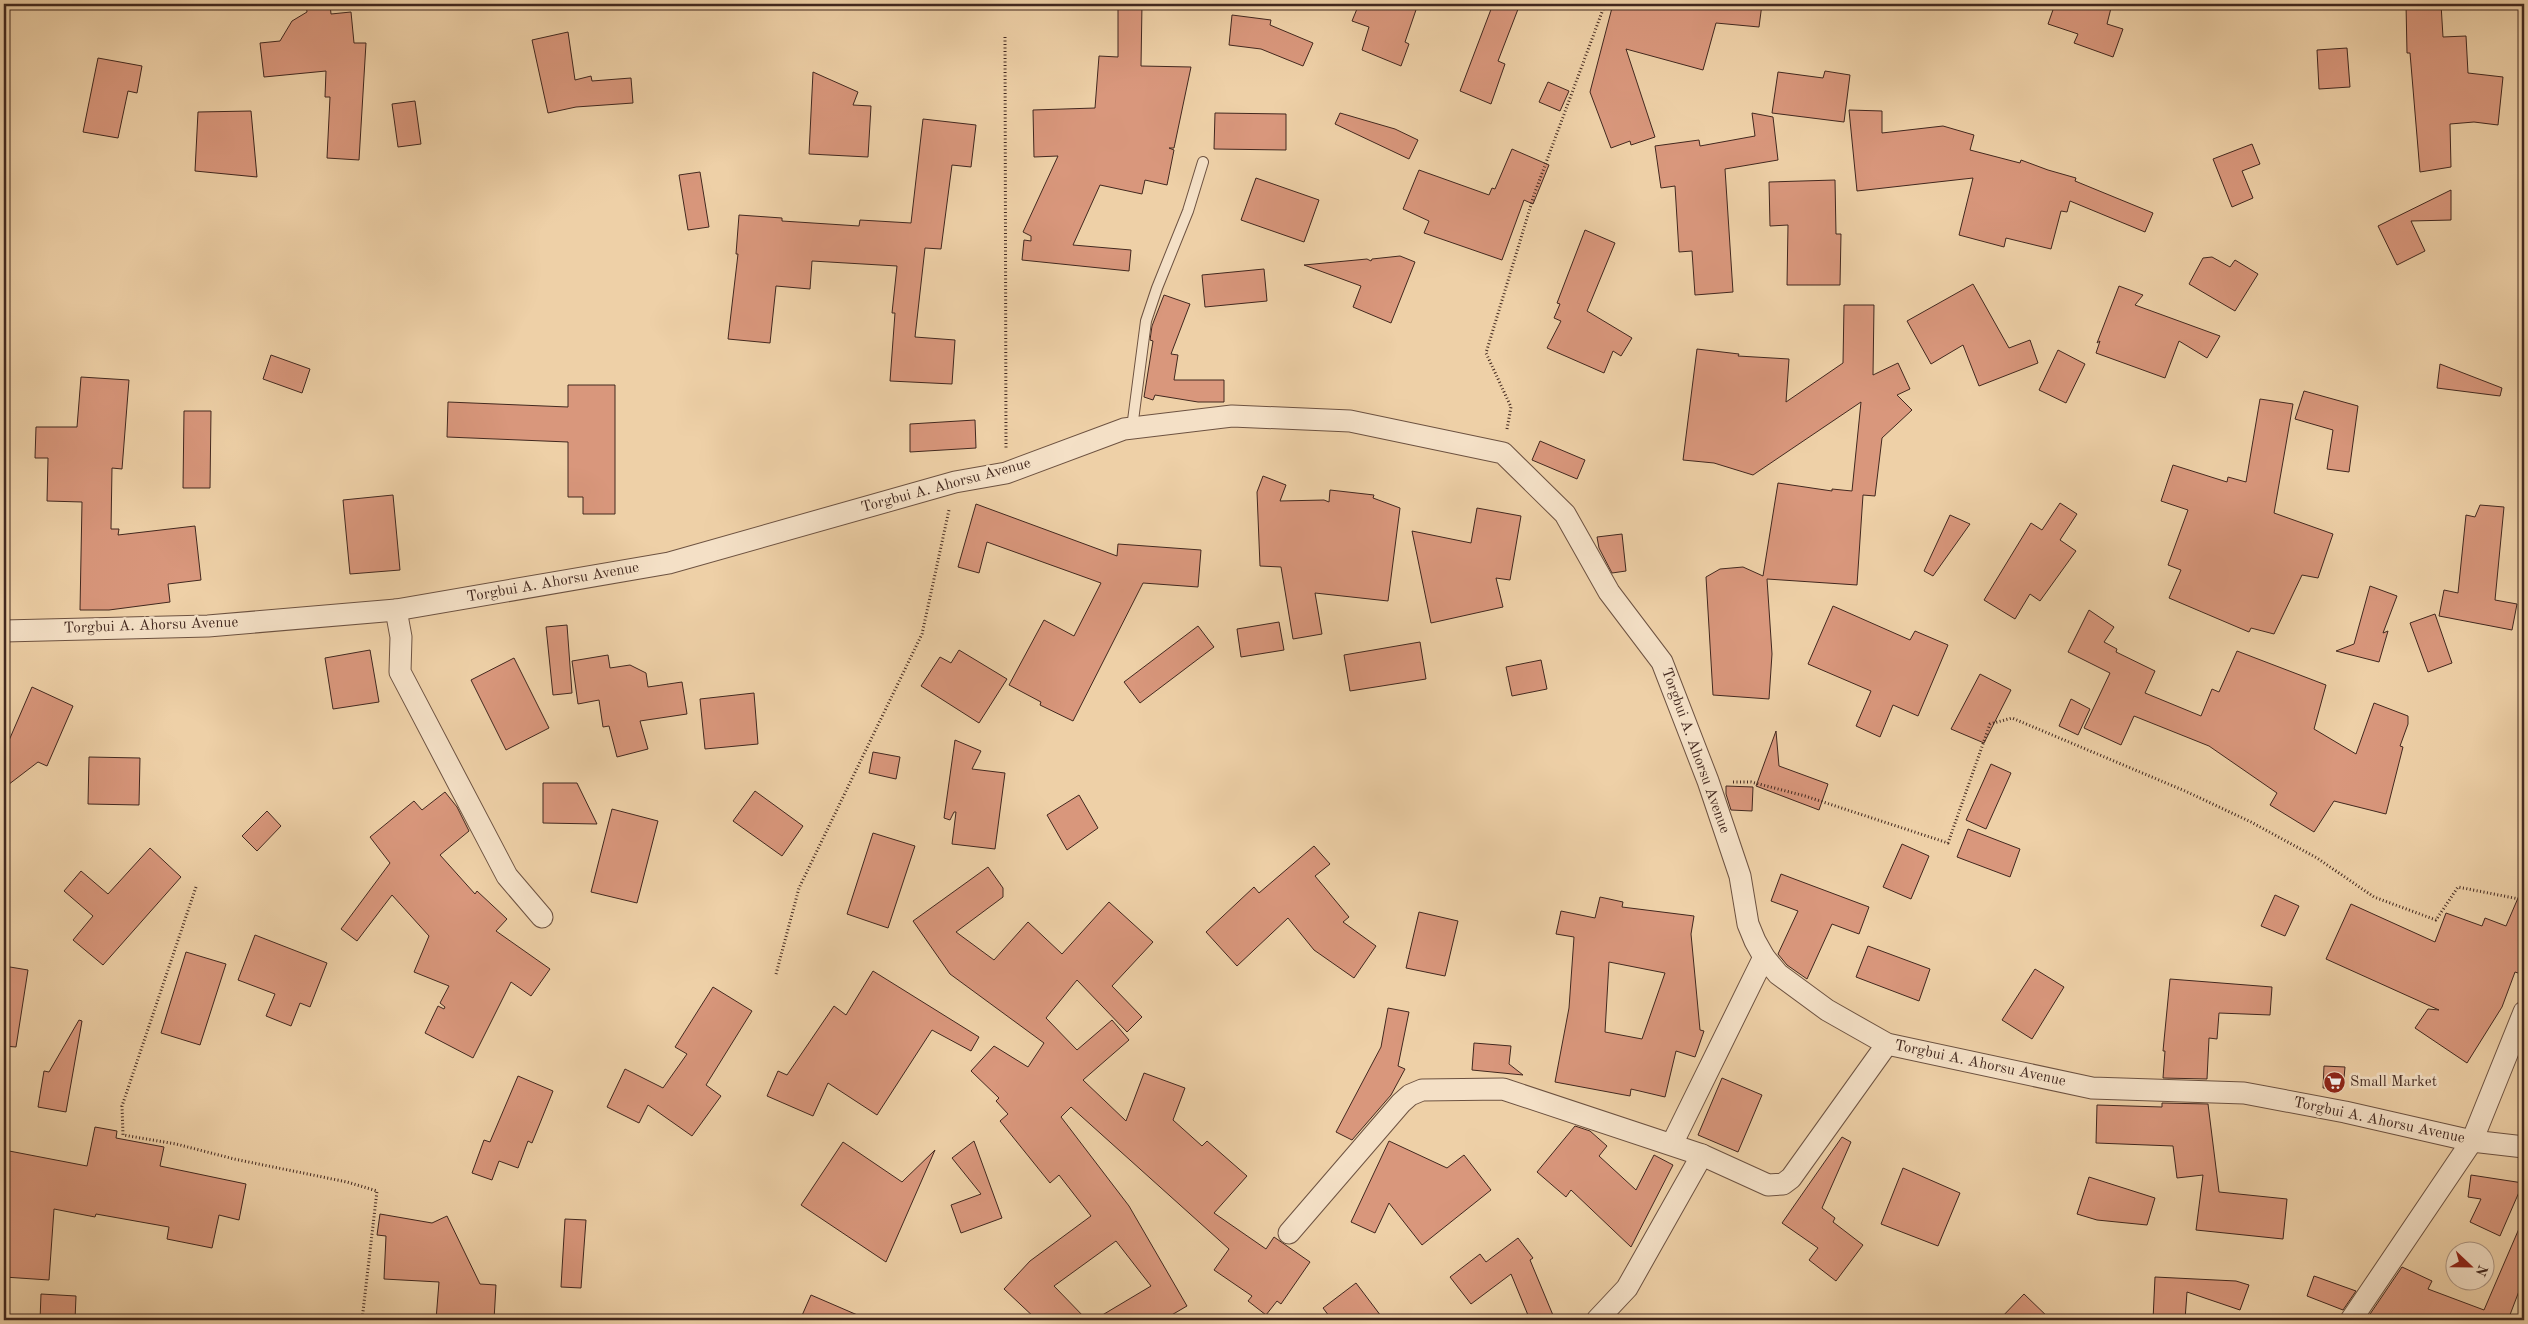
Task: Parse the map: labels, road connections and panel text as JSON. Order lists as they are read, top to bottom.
{
  "streets": {
    "street": ["Torgbui A. Ahorsu Avenue"]
  },
  "places": {
    "supermarket": ["Small Market"]
  },
  "north": "right"
}
